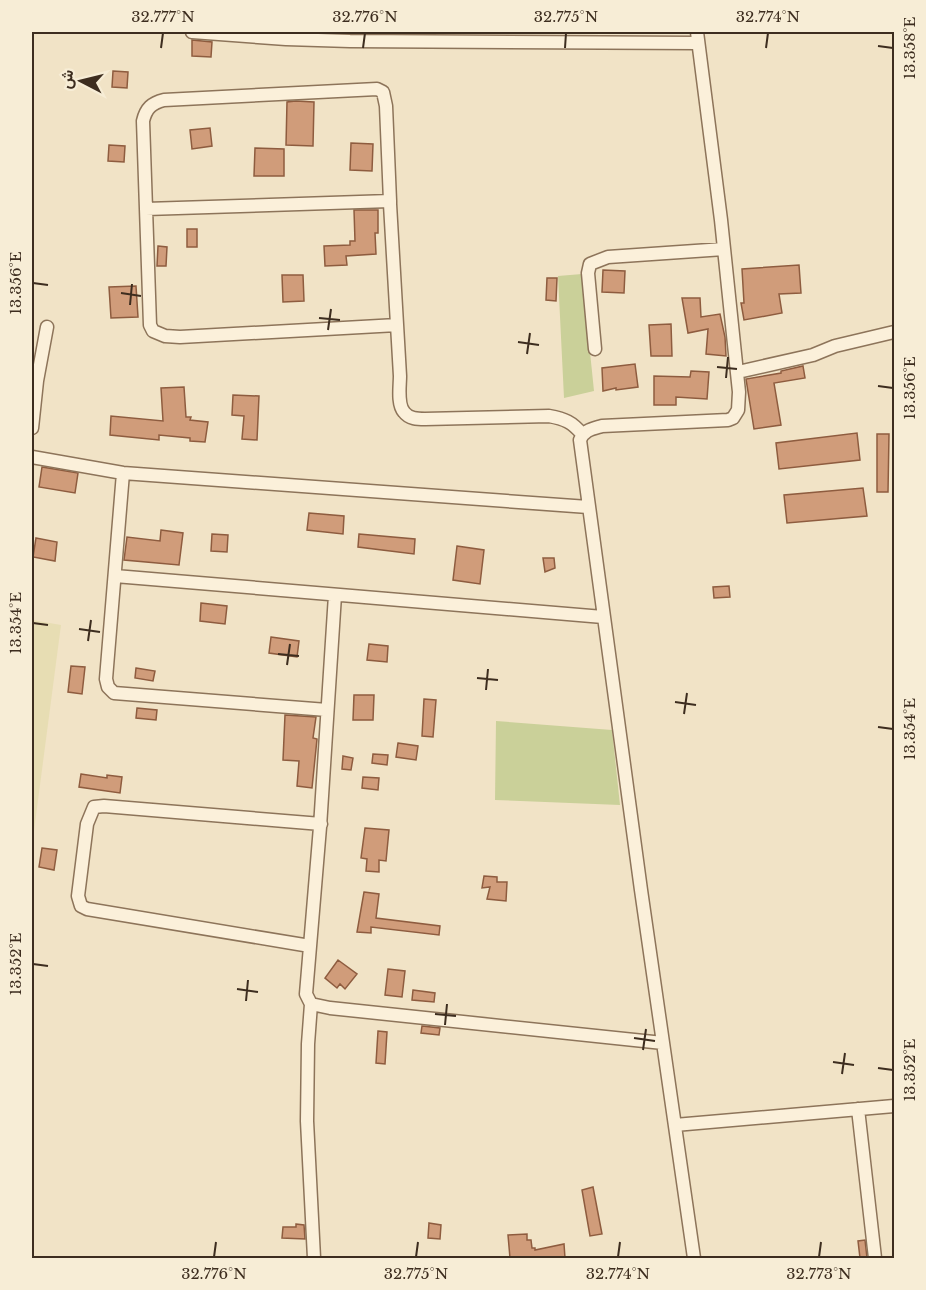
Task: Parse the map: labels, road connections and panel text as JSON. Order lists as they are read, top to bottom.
{
  "north": "left",
  "coordinates": [
    "32.777°N",
    "32.776°N",
    "32.775°N",
    "32.774°N",
    "13.358°E",
    "13.356°E",
    "13.354°E",
    "13.352°E",
    "32.773°N"
  ]
}
